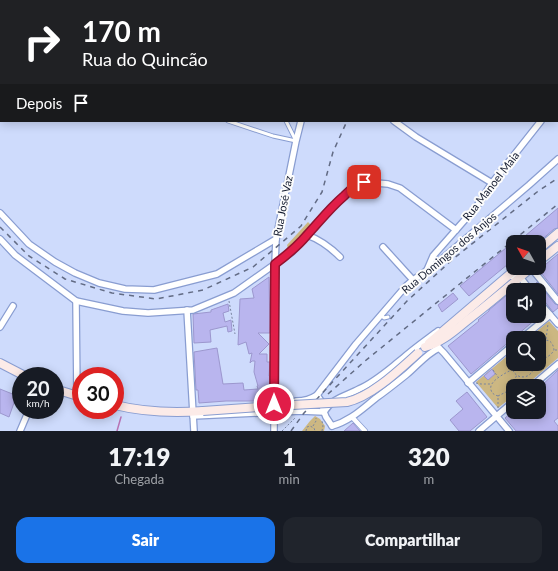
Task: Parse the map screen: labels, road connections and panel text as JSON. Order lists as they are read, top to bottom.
{
  "streets": {
    "street": ["Rua Manoel Maia", "Rua José Vaz", "Rua Domingos dos Anjos"]
  },
  "crossings": [
    ["Rua Manoel Maia", "Rua Domingos dos Anjos"]
  ],
  "north": "top left",
  "page": {
    "turn": ["170 m", "Rua do Quincão"],
    "then": "Depois",
    "speed": "20 km/h",
    "limit": "30",
    "eta": [
      "17:19",
      "Chegada",
      "1",
      "min",
      "320",
      "m"
    ],
    "buttons": ["Sair", "Compartilhar"]
  }
}
